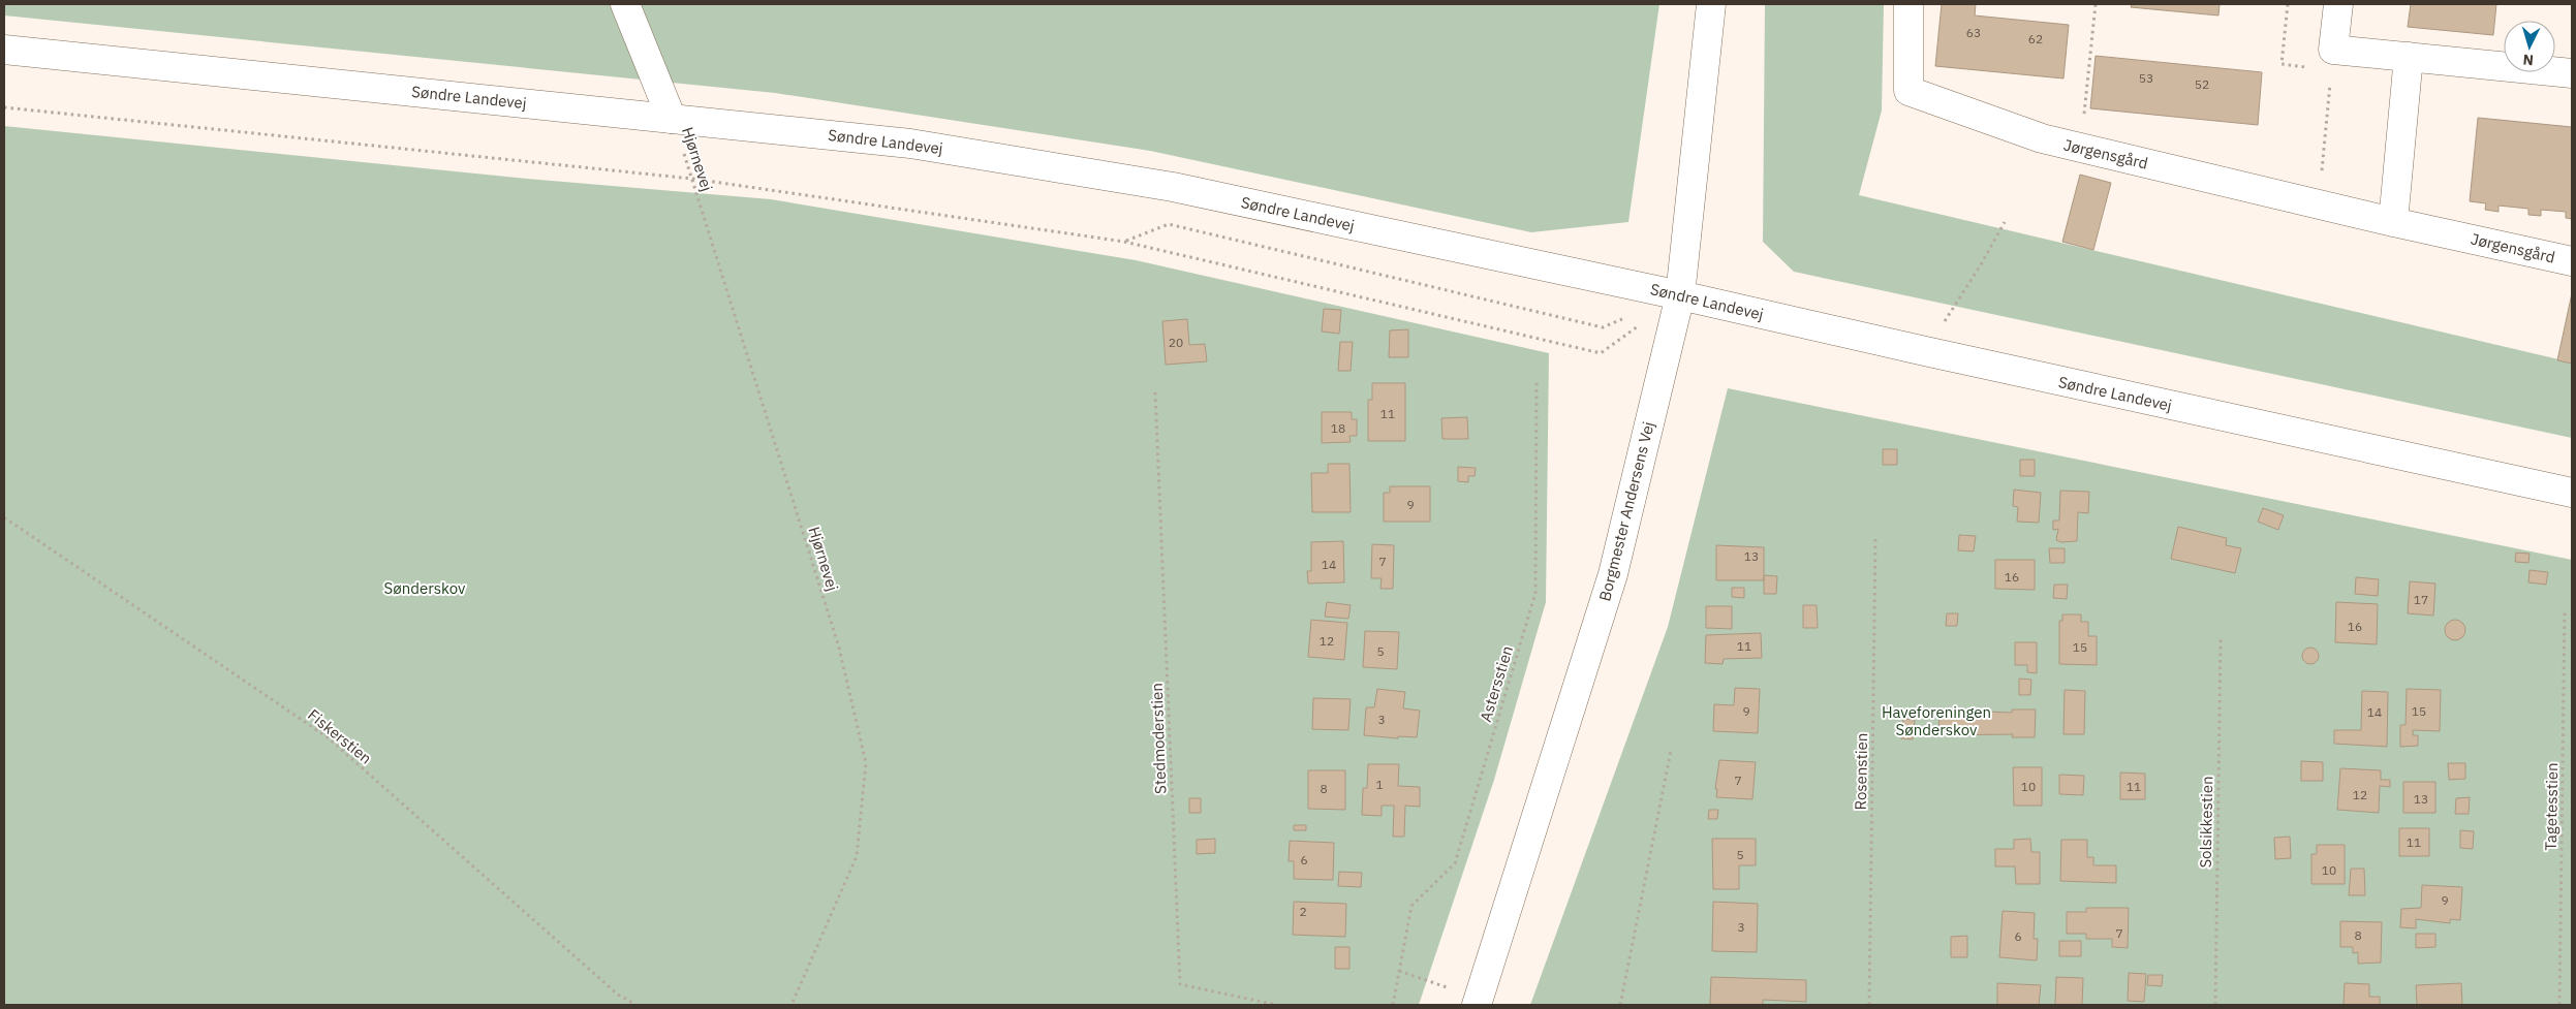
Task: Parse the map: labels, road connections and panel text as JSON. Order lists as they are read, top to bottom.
{
  "streets": {
    "street": ["Søndre Landevej", "Jørgensgård", "Borgmester Andersens Vej"],
    "path": [
      "Hjørnevej",
      "Astersstien",
      "Fiskerstien",
      "Stedmoderstien",
      "Rosenstien",
      "Tagetesstien",
      "Solsikkestien"
    ]
  },
  "crossings": [
    ["Søndre Landevej", "Hjørnevej"],
    ["Søndre Landevej", "Borgmester Andersens Vej"]
  ],
  "parks": ["Sønderskov", "Haveforeningen Sønderskov"],
  "house_numbers": [
    "63",
    "62",
    "53",
    "52",
    "20",
    "11",
    "18",
    "9",
    "13",
    "7",
    "14",
    "16",
    "17",
    "16",
    "12",
    "11",
    "15",
    "5",
    "9",
    "15",
    "14",
    "3",
    "7",
    "1",
    "10",
    "11",
    "8",
    "12",
    "13",
    "11",
    "5",
    "6",
    "10",
    "9",
    "2",
    "3",
    "7",
    "8",
    "6"
  ],
  "north": "bottom"
}
